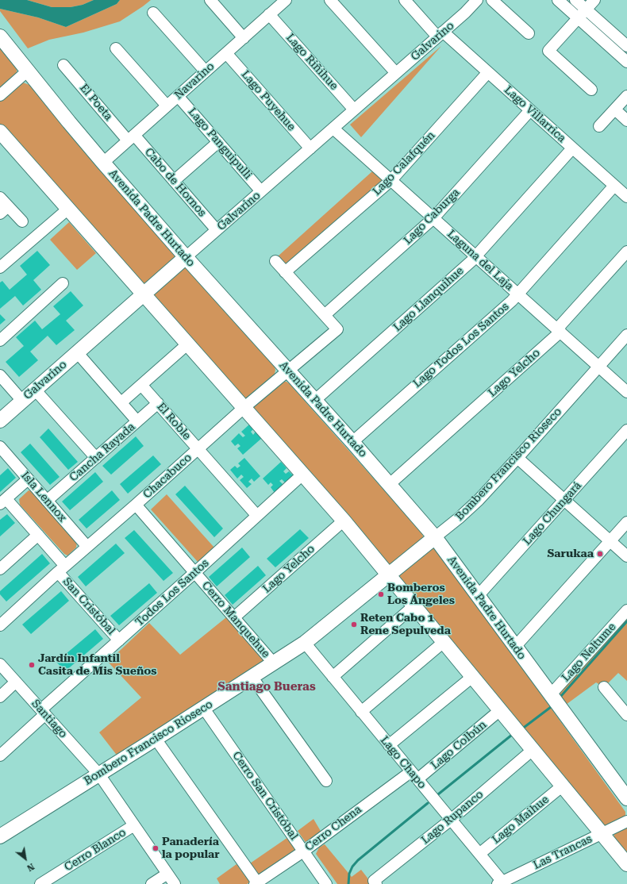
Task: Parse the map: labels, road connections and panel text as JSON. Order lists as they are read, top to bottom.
{
  "streets": {
    "main road": ["Galvarino", "Avenida Padre Hurtado", "Bombero Francisco Rioseco"],
    "street": [
      "Lago Riñihue",
      "Navarino",
      "Lago Puyehue",
      "El Poeta",
      "Lago Villarrica",
      "Lago Panguipulli",
      "Lago Calafquén",
      "Cabo de Hornos",
      "Lago Caburga",
      "Laguna del Laja",
      "Lago Llanquihue",
      "Lago Todos Los Santos",
      "Lago Yelcho",
      "El Roble",
      "Cancha Rayada",
      "Chacabuco",
      "Isla Lennox",
      "Lago Chungará",
      "Todos Los Santos",
      "San Cristóbal",
      "Cerro Manquehue",
      "Lago Neltume",
      "Santiago",
      "Lago Colbún",
      "Lago Chapo",
      "Cerro San Cristóbal",
      "Lago Rupanco",
      "Lago Maihue",
      "Cerro Chena",
      "Cerro Blanco",
      "Las Trancas"
    ]
  },
  "crossings": [
    ["Galvarino", "Lago Riñihue"],
    ["Galvarino", "Lago Puyehue"],
    ["Galvarino", "Lago Villarrica"],
    ["Galvarino", "Lago Panguipulli"],
    ["Galvarino", "Cabo de Hornos"],
    ["Galvarino", "Avenida Padre Hurtado"],
    ["Galvarino", "Laguna del Laja"],
    ["Lago Riñihue", "Navarino"],
    ["Navarino", "Lago Puyehue"],
    ["Navarino", "El Poeta"],
    ["Navarino", "Lago Panguipulli"],
    ["Navarino", "Cabo de Hornos"],
    ["Navarino", "Avenida Padre Hurtado"],
    ["El Poeta", "Cabo de Hornos"],
    ["Lago Villarrica", "Lago Calafquén"],
    ["Lago Villarrica", "Lago Caburga"],
    ["Lago Villarrica", "Lago Llanquihue"],
    ["Lago Villarrica", "Lago Todos Los Santos"],
    ["Lago Calafquén", "Laguna del Laja"],
    ["Lago Caburga", "Laguna del Laja"],
    ["Lago Caburga", "Chacabuco"],
    ["Avenida Padre Hurtado", "Lago Llanquihue"],
    ["Avenida Padre Hurtado", "Lago Todos Los Santos"],
    ["Avenida Padre Hurtado", "Lago Yelcho"],
    ["Avenida Padre Hurtado", "Bombero Francisco Rioseco"],
    ["Avenida Padre Hurtado", "Chacabuco"],
    ["Avenida Padre Hurtado", "Lago Chungará"],
    ["Avenida Padre Hurtado", "Lago Neltume"],
    ["Laguna del Laja", "Lago Llanquihue"],
    ["Laguna del Laja", "Lago Todos Los Santos"],
    ["Laguna del Laja", "Lago Yelcho"],
    ["Laguna del Laja", "Bombero Francisco Rioseco"],
    ["Lago Yelcho", "Cerro Manquehue"],
    ["El Roble", "Cancha Rayada"],
    ["El Roble", "Chacabuco"],
    ["El Roble", "Todos Los Santos"],
    ["Cancha Rayada", "Isla Lennox"],
    ["Bombero Francisco Rioseco", "Cerro Manquehue"],
    ["Bombero Francisco Rioseco", "Santiago"],
    ["Bombero Francisco Rioseco", "Lago Chapo"],
    ["Bombero Francisco Rioseco", "Cerro San Cristóbal"],
    ["Chacabuco", "Isla Lennox"],
    ["Chacabuco", "San Cristóbal"],
    ["Chacabuco", "Cerro Manquehue"],
    ["Todos Los Santos", "San Cristóbal"],
    ["Todos Los Santos", "Cerro Manquehue"],
    ["Todos Los Santos", "Santiago"],
    ["Santiago", "Cerro Blanco"],
    ["Lago Colbún", "Lago Chapo"],
    ["Lago Colbún", "Cerro Chena"],
    ["Lago Chapo", "Lago Rupanco"],
    ["Lago Chapo", "Lago Maihue"],
    ["Lago Chapo", "Cerro Chena"],
    ["Lago Chapo", "Las Trancas"],
    ["Cerro San Cristóbal", "Cerro Chena"]
  ],
  "districts": ["Santiago Bueras"],
  "places": [
    "Sarukaa",
    "Bomberos Los Ángeles",
    "Reten Cabo 1 Rene Sepulveda",
    "Jardín Infantil Casita de Mis Sueños",
    "Panadería la popular"
  ],
  "north": "bottom right"
}
